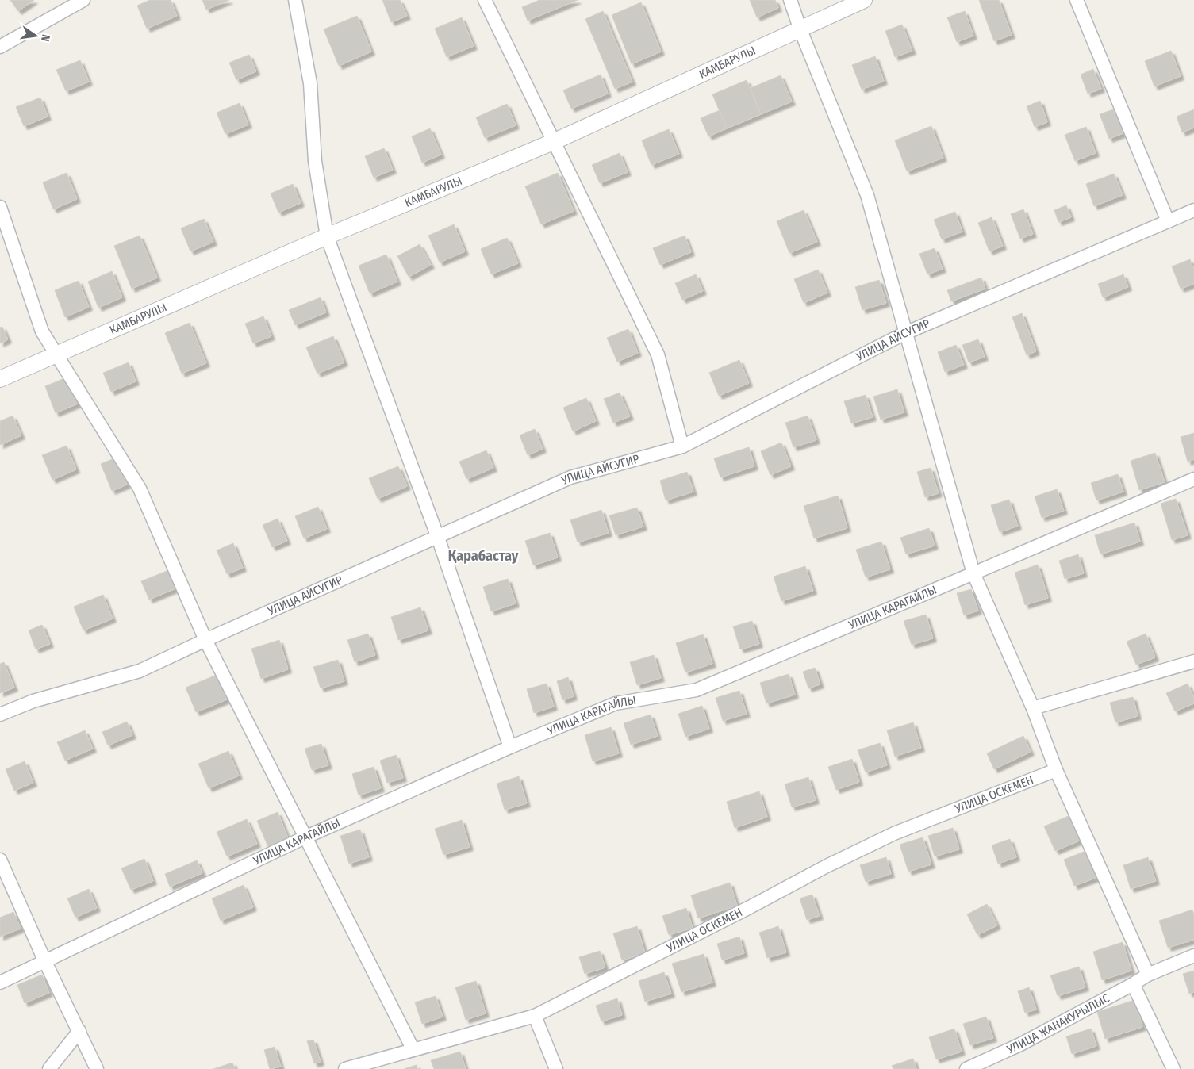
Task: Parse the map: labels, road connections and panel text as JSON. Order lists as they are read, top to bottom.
{
  "streets": {
    "street": [
      "КАМБАРУЛЫ",
      "УЛИЦА АЙСУГИР",
      "УЛИЦА КАРАГАЙЛЫ",
      "УЛИЦА ОСКЕМЕН",
      "УЛИЦА ЖАНАКУРЫЛЫС"
    ]
  },
  "districts": ["Қарабастау"],
  "north": "right"
}
